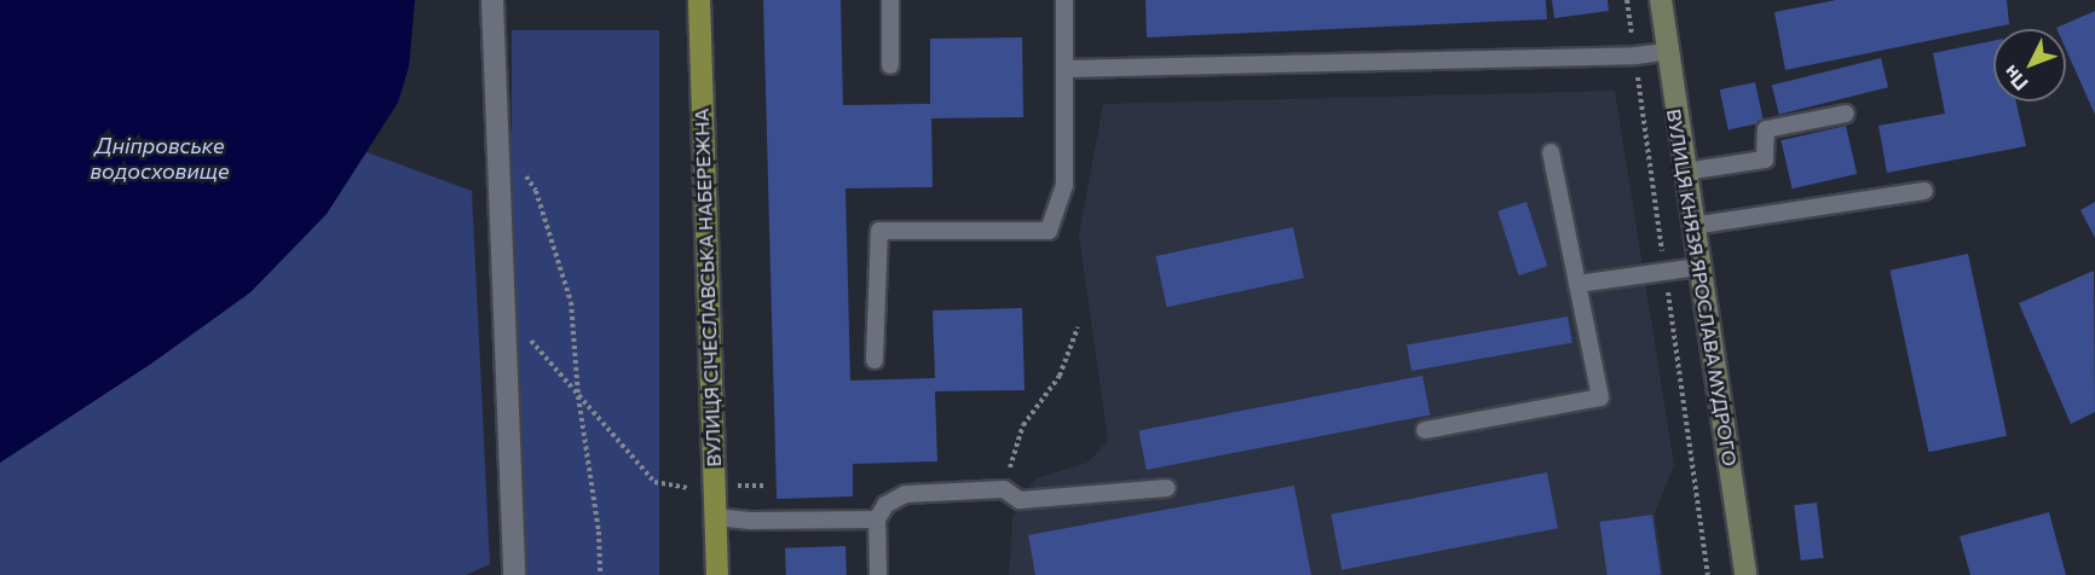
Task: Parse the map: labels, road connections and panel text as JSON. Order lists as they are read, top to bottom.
{
  "streets": {
    "main road": ["ВУЛИЦЯ СІЧЕСЛАВСЬКА НАБЕРЕЖНА", "ВУЛИЦЯ КНЯЗЯ ЯРОСЛАВА МУДРОГО"]
  },
  "water": ["Дніпровське водосховище"],
  "north": "bottom left"
}
